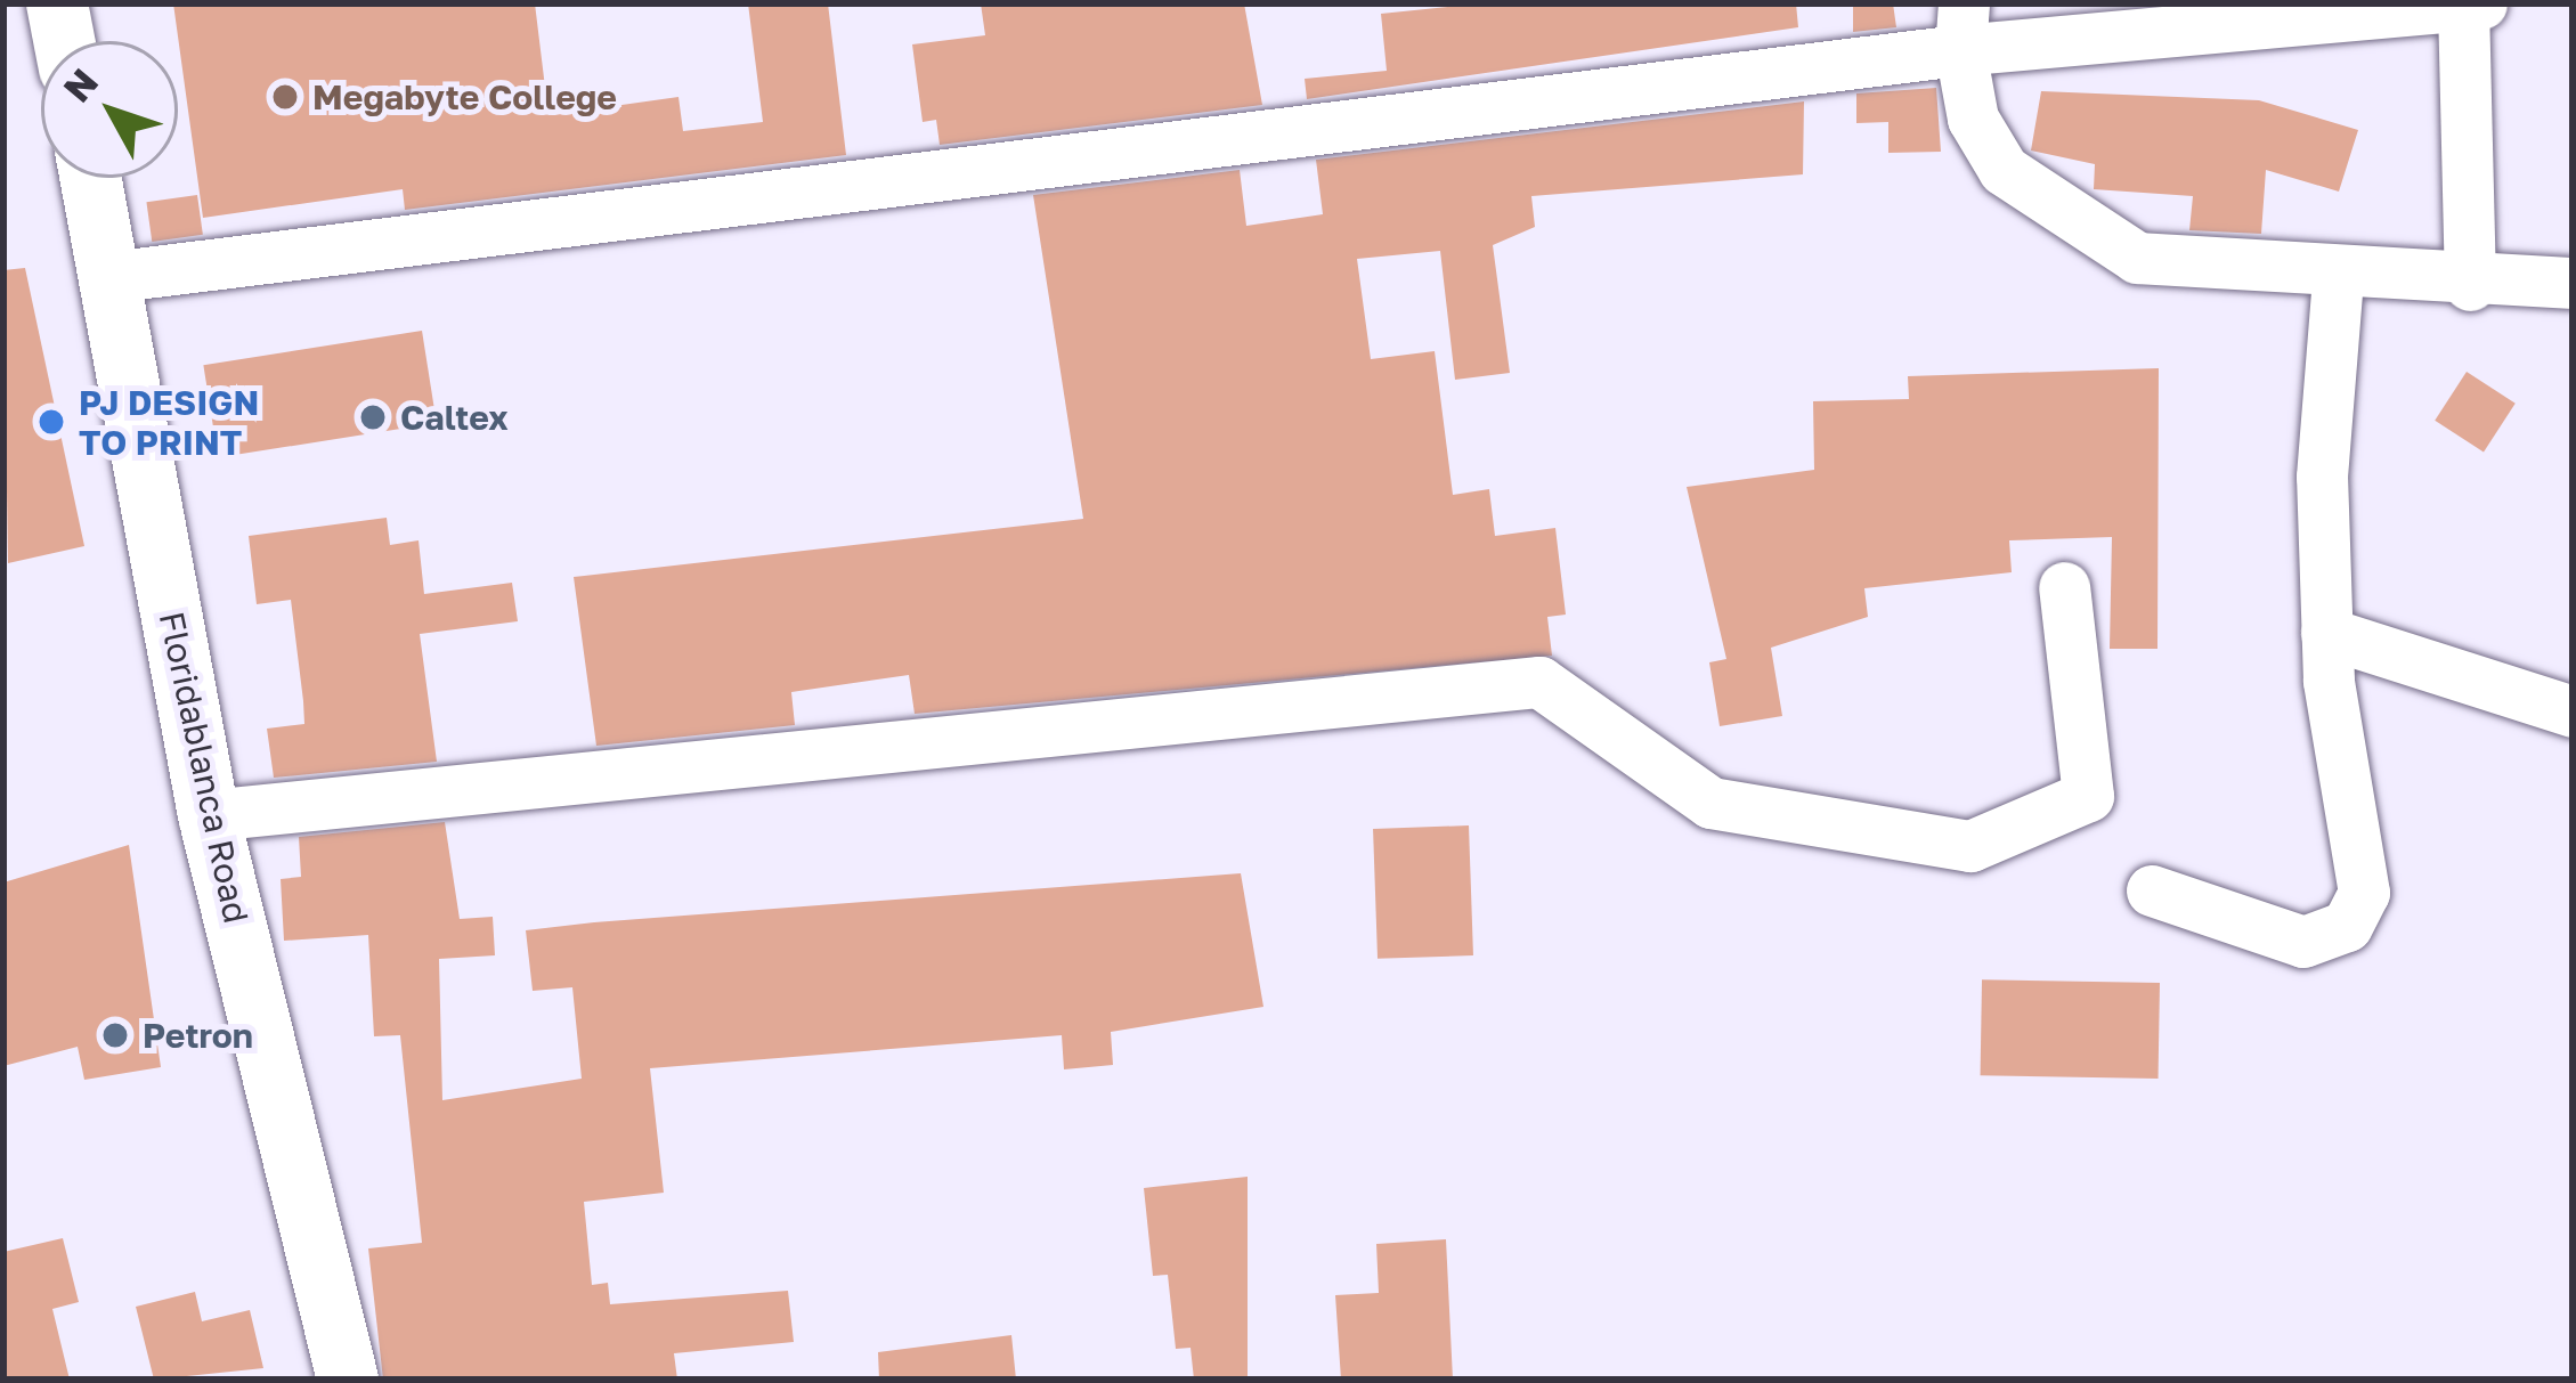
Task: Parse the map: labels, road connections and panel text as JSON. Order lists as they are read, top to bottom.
{
  "streets": {
    "main road": ["Floridablanca Road"]
  },
  "places": [
    "Megabyte College",
    "Caltex",
    "PJ DESIGN TO PRINT",
    "Petron"
  ],
  "north": "top left"
}
